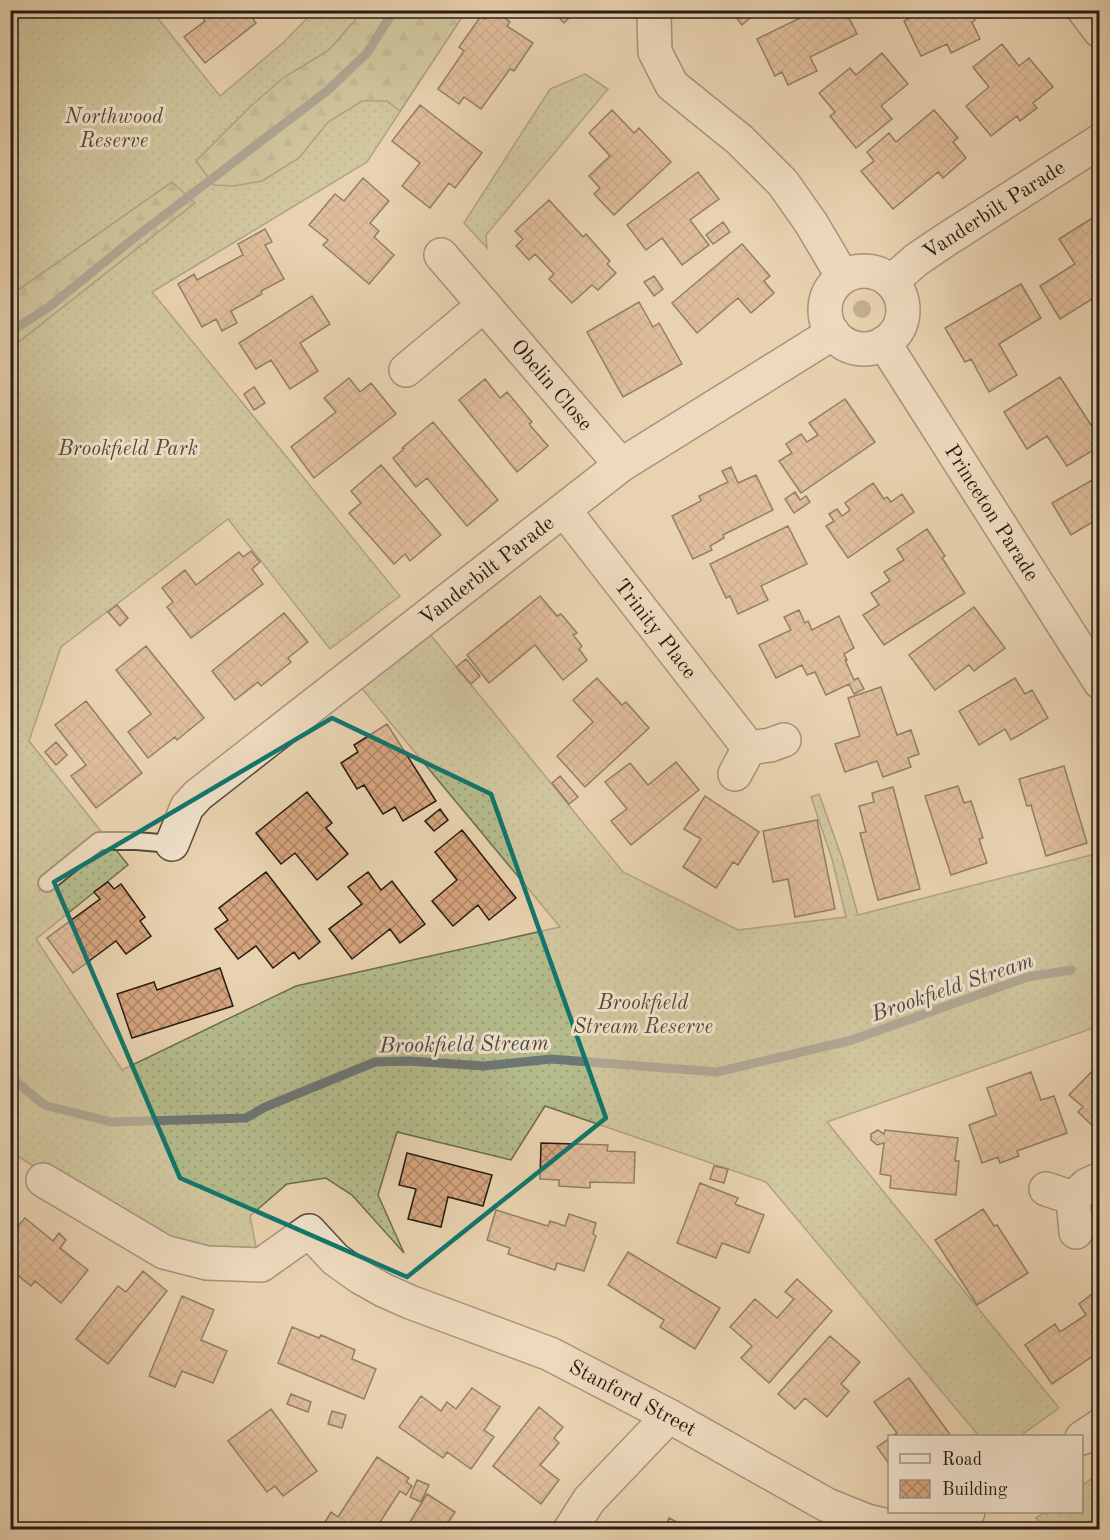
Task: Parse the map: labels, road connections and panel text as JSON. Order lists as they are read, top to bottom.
{
  "streets": {
    "street": [
      "Vanderbilt Parade",
      "Obelin Close",
      "Princeton Parade",
      "Trinity Place",
      "Stanford Street"
    ]
  },
  "crossings": [
    ["Vanderbilt Parade", "Obelin Close"],
    ["Vanderbilt Parade", "Princeton Parade"],
    ["Vanderbilt Parade", "Trinity Place"]
  ],
  "water": ["Brookfield Stream"],
  "parks": ["Northwood Reserve", "Brookfield Park", "Brookfield Stream Reserve"],
  "legend": ["Road", "Building"]
}
